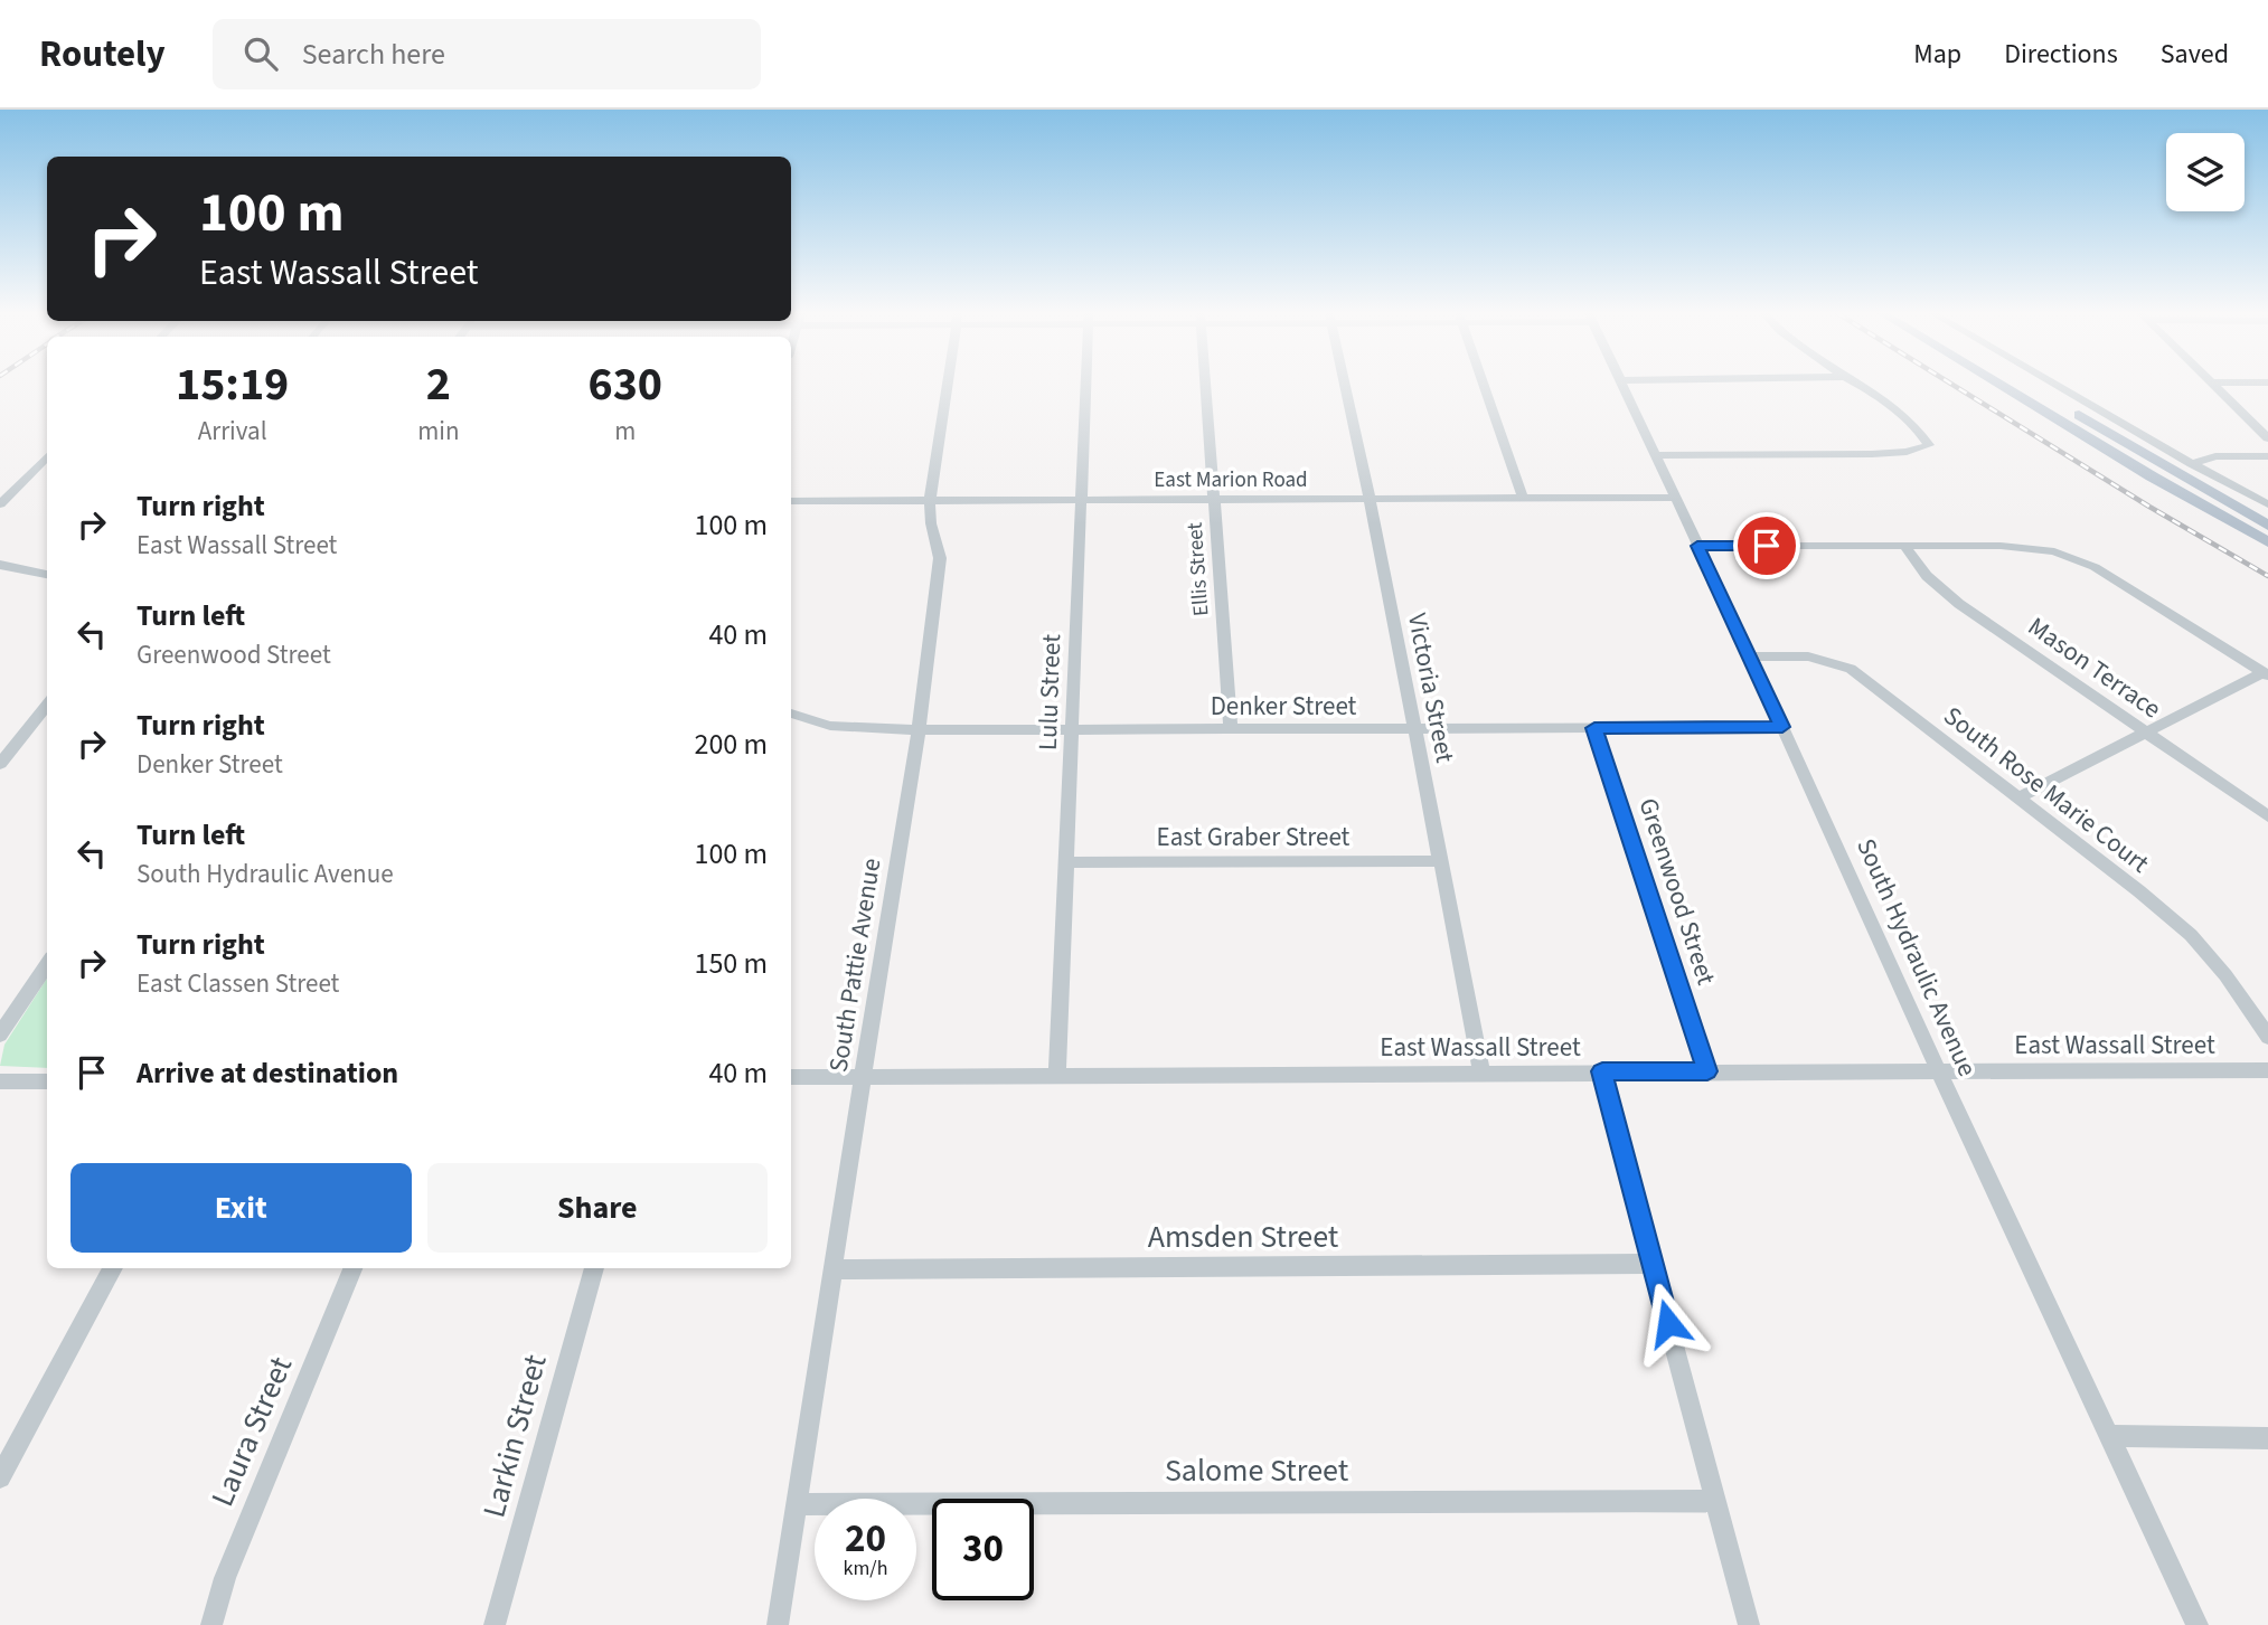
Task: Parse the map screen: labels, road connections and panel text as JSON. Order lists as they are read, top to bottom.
{
  "streets": {
    "street": [
      "East Marion Road",
      "Ellis Street",
      "Mason Terrace",
      "Victoria Street",
      "Lulu Street",
      "Denker Street",
      "South Rose Marie Court",
      "East Graber Street",
      "Greenwood Street",
      "South Hydraulic Avenue",
      "South Pattie Avenue",
      "East Wassall Street",
      "Amsden Street",
      "Laura Street",
      "Larkin Street",
      "Salome Street"
    ]
  },
  "crossings": [
    ["East Marion Road", "Ellis Street"],
    ["East Marion Road", "Victoria Street"],
    ["East Marion Road", "Lulu Street"],
    ["East Marion Road", "South Hydraulic Avenue"],
    ["East Marion Road", "South Pattie Avenue"],
    ["Ellis Street", "Denker Street"],
    ["Victoria Street", "Denker Street"],
    ["Victoria Street", "East Graber Street"],
    ["Victoria Street", "East Wassall Street"],
    ["Lulu Street", "Denker Street"],
    ["Lulu Street", "East Graber Street"],
    ["Lulu Street", "East Wassall Street"],
    ["Denker Street", "Greenwood Street"],
    ["Denker Street", "South Hydraulic Avenue"],
    ["Denker Street", "South Pattie Avenue"],
    ["South Rose Marie Court", "South Hydraulic Avenue"],
    ["Greenwood Street", "East Wassall Street"],
    ["South Hydraulic Avenue", "East Wassall Street"],
    ["South Pattie Avenue", "East Wassall Street"],
    ["South Pattie Avenue", "Amsden Street"],
    ["South Pattie Avenue", "Salome Street"]
  ],
  "page": {
    "header": "Routely",
    "search": "Search here",
    "nav": ["Map", "Directions", "Saved"],
    "turn": ["100 m", "East Wassall Street"],
    "eta": [
      "15:19",
      "Arrival",
      "2",
      "min",
      "630",
      "m"
    ],
    "list": [
      {
        "name": "Turn right",
        "note": "East Wassall Street",
        "value": "100 m"
      },
      {
        "name": "Turn left",
        "note": "Greenwood Street",
        "value": "40 m"
      },
      {
        "name": "Turn right",
        "note": "Denker Street",
        "value": "200 m"
      },
      {
        "name": "Turn left",
        "note": "South Hydraulic Avenue",
        "value": "100 m"
      },
      {
        "name": "Turn right",
        "note": "East Classen Street",
        "value": "150 m"
      },
      {
        "name": "Arrive at destination",
        "value": "40 m"
      }
    ],
    "buttons": ["Exit", "Share"],
    "speed": "20 km/h",
    "limit": "30"
  }
}
